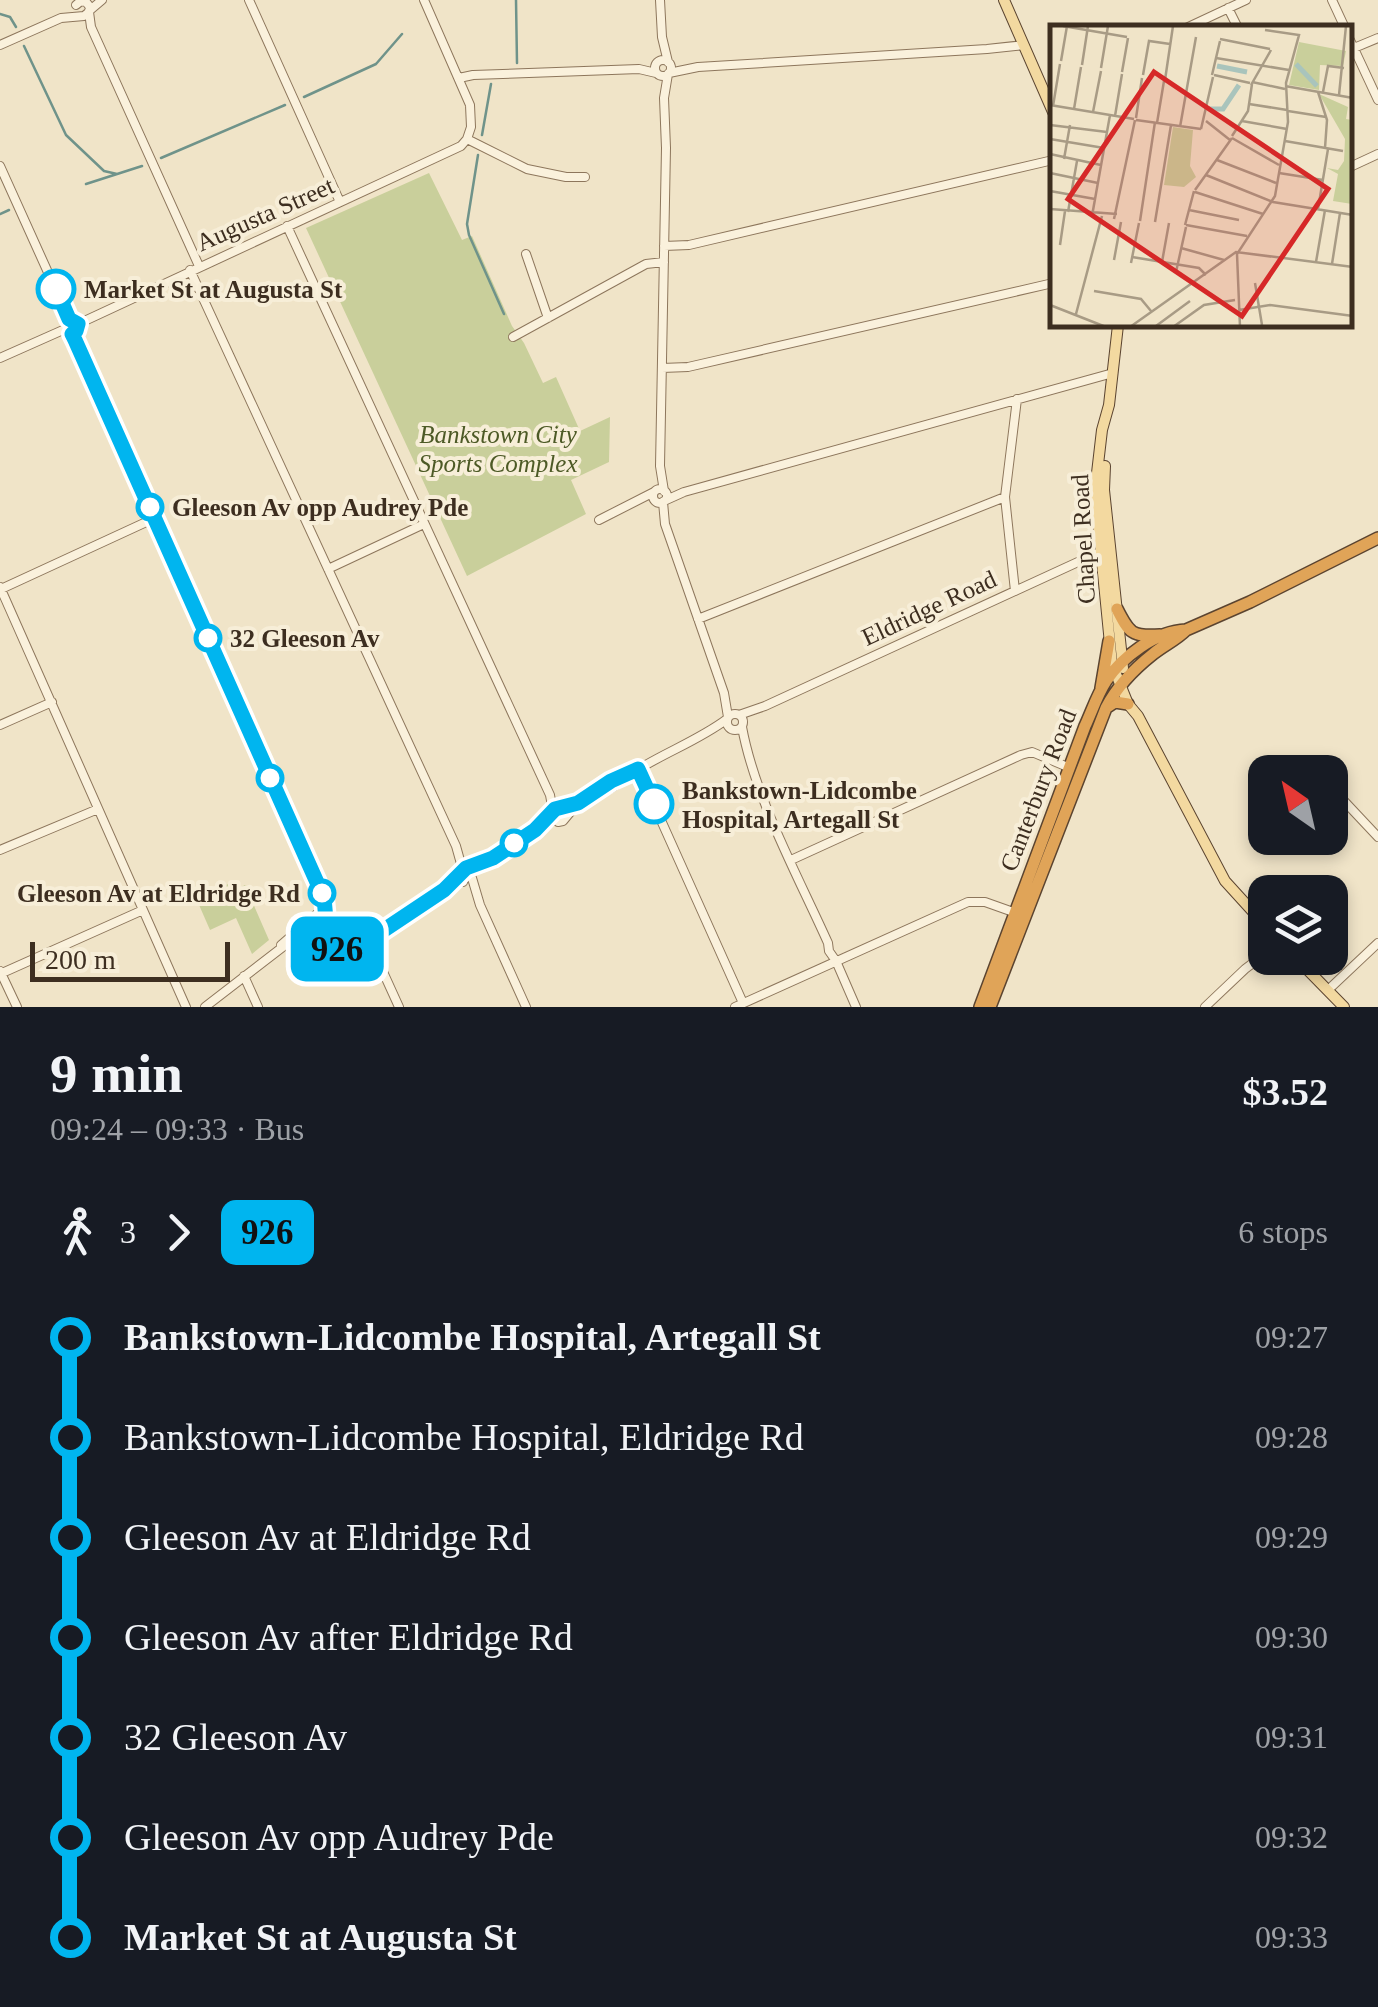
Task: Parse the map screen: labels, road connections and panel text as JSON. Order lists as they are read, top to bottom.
{
  "streets": {
    "highway": ["Canterbury Road"],
    "main road": ["Chapel Road"],
    "street": ["Augusta Street", "Eldridge Road"]
  },
  "crossings": [
    ["Chapel Road", "Eldridge Road"],
    ["Chapel Road", "Canterbury Road"]
  ],
  "parks": ["Bankstown City Sports Complex"],
  "places": [
    "Market St at Augusta St",
    "Gleeson Av opp Audrey Pde",
    "32 Gleeson Av",
    "Bankstown-Lidcombe Hospital, Artegall St",
    "Gleeson Av at Eldridge Rd"
  ],
  "lines": ["bus line 926"],
  "scale_bar": "200 m",
  "north": "top left",
  "page": {
    "on_map": "926",
    "scale": "200 m",
    "heading": ["9 min", "09:24 – 09:33 · Bus", "$3.52"],
    "legs": ["3", "926", "6 stops"],
    "list": [
      {
        "name": "Bankstown-Lidcombe Hospital, Artegall St",
        "value": "09:27"
      },
      {
        "name": "Bankstown-Lidcombe Hospital, Eldridge Rd",
        "value": "09:28"
      },
      {
        "name": "Gleeson Av at Eldridge Rd",
        "value": "09:29"
      },
      {
        "name": "Gleeson Av after Eldridge Rd",
        "value": "09:30"
      },
      {
        "name": "32 Gleeson Av",
        "value": "09:31"
      },
      {
        "name": "Gleeson Av opp Audrey Pde",
        "value": "09:32"
      },
      {
        "name": "Market St at Augusta St",
        "value": "09:33"
      }
    ]
  }
}
